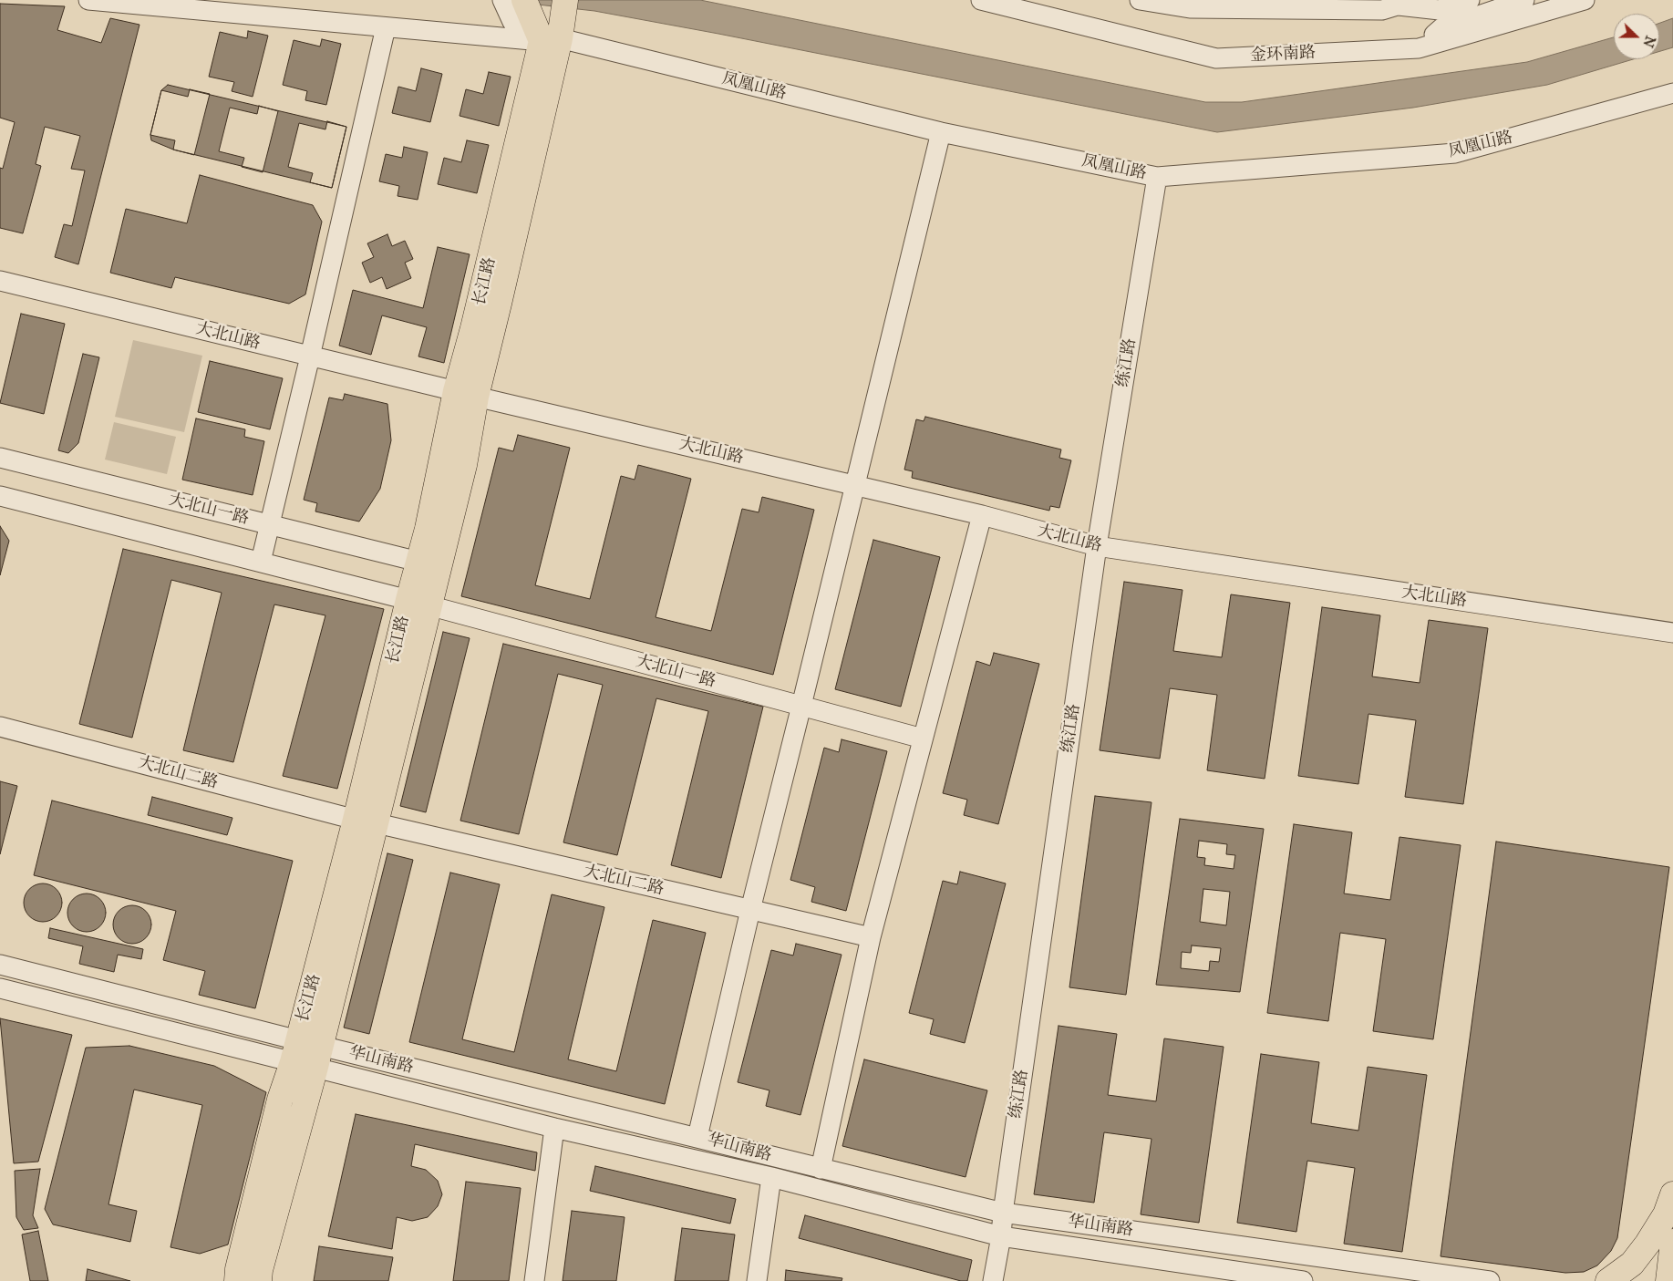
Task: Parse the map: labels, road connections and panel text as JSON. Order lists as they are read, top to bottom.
{
  "streets": {
    "main road": ["长江路"],
    "street": [
      "金环南路",
      "凤凰山路",
      "大北山路",
      "练江路",
      "大北山一路",
      "大北山二路",
      "华山南路"
    ]
  },
  "crossings": [
    ["凤凰山路", "长江路"],
    ["凤凰山路", "练江路"],
    ["长江路", "大北山路"],
    ["长江路", "大北山一路"],
    ["长江路", "大北山二路"],
    ["长江路", "华山南路"],
    ["大北山路", "练江路"],
    ["练江路", "华山南路"]
  ],
  "north": "right"
}
